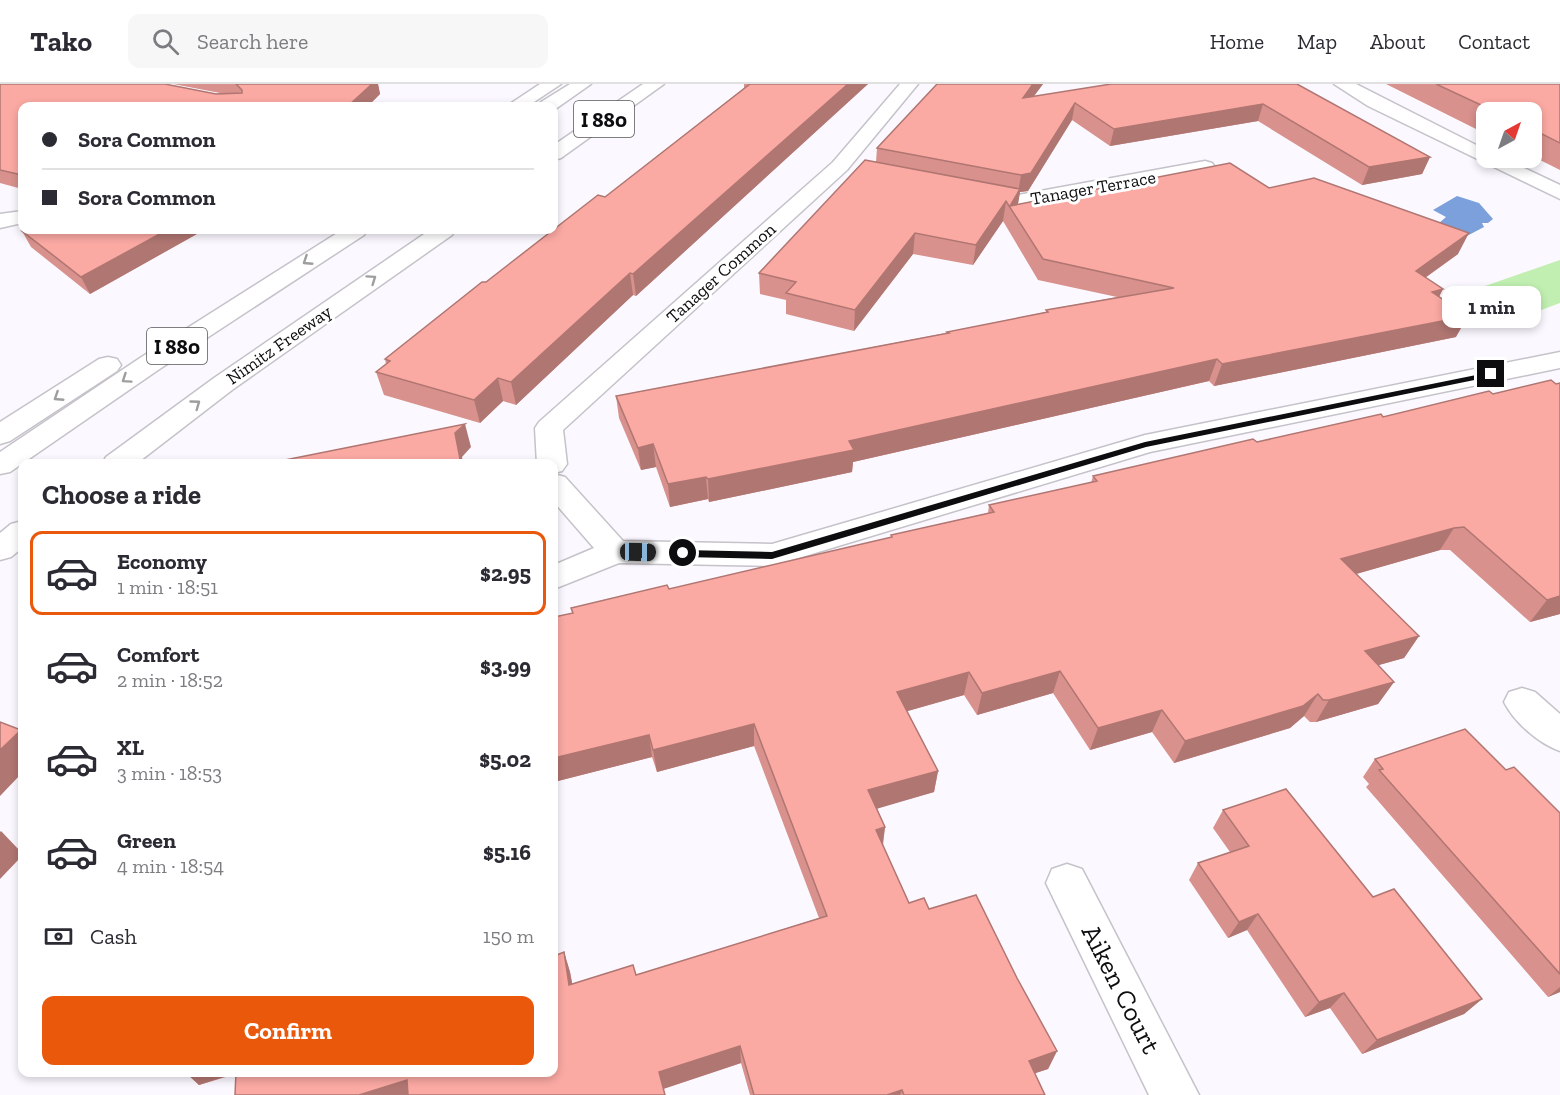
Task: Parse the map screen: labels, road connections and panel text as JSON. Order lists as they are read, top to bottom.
{
  "streets": {
    "main road": [
      "I 880",
      "Tanager Terrace",
      "Tanager Common",
      "Nimitz Freeway",
      "Aiken Court"
    ]
  },
  "north": "top right",
  "page": {
    "header": "Tako",
    "search": "Search here",
    "nav": [
      "Home",
      "Map",
      "About",
      "Contact"
    ],
    "banner": ["Sora Common", "Sora Common"],
    "bubble": "1 min",
    "heading": "Choose a ride",
    "list": [
      {
        "name": "Economy",
        "note": "1 min · 18:51",
        "value": "$2.95"
      },
      {
        "name": "Comfort",
        "note": "2 min · 18:52",
        "value": "$3.99"
      },
      {
        "name": "XL",
        "note": "3 min · 18:53",
        "value": "$5.02"
      },
      {
        "name": "Green",
        "note": "4 min · 18:54",
        "value": "$5.16"
      }
    ],
    "pay": ["Cash", "150 m"],
    "buttons": "Confirm"
  }
}
